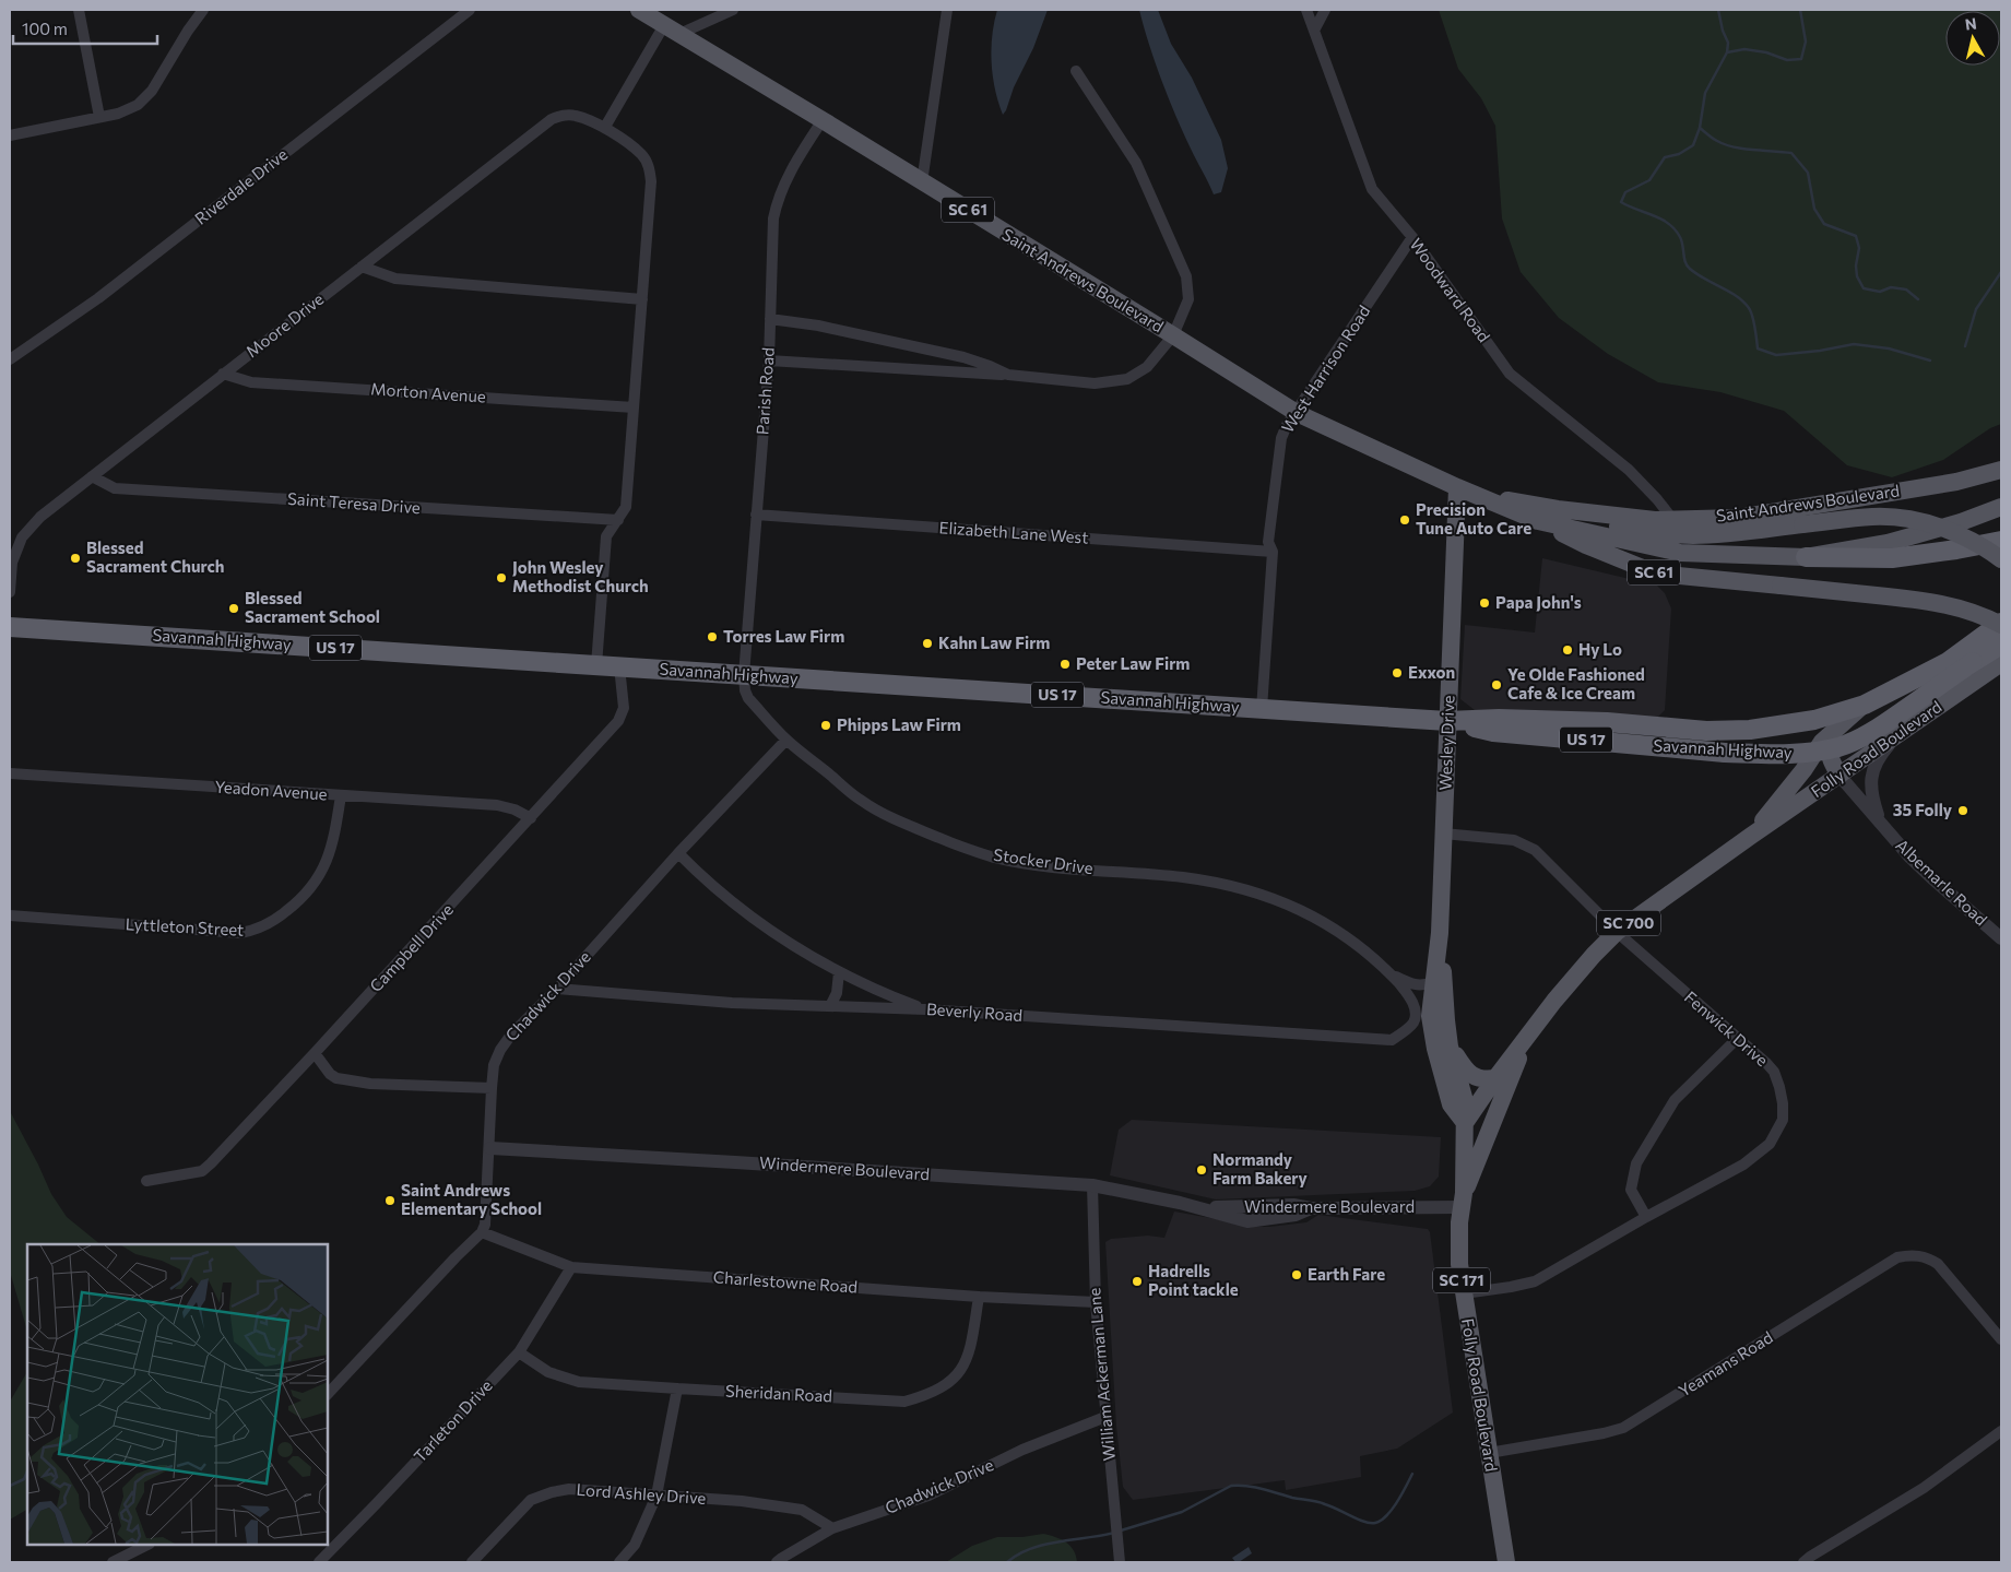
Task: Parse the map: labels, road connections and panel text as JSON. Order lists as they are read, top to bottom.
{
  "streets": {
    "highway": ["Savannah Highway", "US 17"],
    "main road": [
      "SC 61",
      "Saint Andrews Boulevard",
      "Wesley Drive",
      "Folly Road Boulevard",
      "SC 700",
      "SC 171"
    ],
    "street": [
      "Riverdale Drive",
      "Woodward Road",
      "Moore Drive",
      "West Harrison Road",
      "Parish Road",
      "Morton Avenue",
      "Saint Teresa Drive",
      "Elizabeth Lane West",
      "Yeadon Avenue",
      "Stocker Drive",
      "Albemarle Road",
      "Lyttleton Street",
      "Campbell Drive",
      "Chadwick Drive",
      "Beverly Road",
      "Fenwick Drive",
      "Windermere Boulevard",
      "Charlestowne Road",
      "Yeamans Road",
      "William Ackerman Lane",
      "Sheridan Road",
      "Tarleton Drive",
      "Lord Ashley Drive"
    ]
  },
  "crossings": [
    ["SC 61", "Saint Andrews Boulevard"],
    ["SC 61", "Savannah Highway"],
    ["Saint Andrews Boulevard", "Woodward Road"],
    ["Saint Andrews Boulevard", "West Harrison Road"],
    ["Saint Andrews Boulevard", "Parish Road"],
    ["Saint Andrews Boulevard", "Wesley Drive"],
    ["Woodward Road", "West Harrison Road"],
    ["Moore Drive", "Morton Avenue"],
    ["Moore Drive", "Saint Teresa Drive"],
    ["Moore Drive", "Savannah Highway"],
    ["West Harrison Road", "Elizabeth Lane West"],
    ["West Harrison Road", "Savannah Highway"],
    ["Parish Road", "Elizabeth Lane West"],
    ["Parish Road", "Savannah Highway"],
    ["Parish Road", "Stocker Drive"],
    ["Savannah Highway", "Wesley Drive"],
    ["Savannah Highway", "Folly Road Boulevard"],
    ["Savannah Highway", "Stocker Drive"],
    ["Savannah Highway", "Campbell Drive"],
    ["Wesley Drive", "Folly Road Boulevard"],
    ["Wesley Drive", "Stocker Drive"],
    ["Wesley Drive", "Fenwick Drive"],
    ["Folly Road Boulevard", "Albemarle Road"],
    ["Folly Road Boulevard", "Fenwick Drive"],
    ["Folly Road Boulevard", "Windermere Boulevard"],
    ["Folly Road Boulevard", "Yeamans Road"],
    ["Yeadon Avenue", "Lyttleton Street"],
    ["Yeadon Avenue", "Campbell Drive"],
    ["Stocker Drive", "Chadwick Drive"],
    ["Stocker Drive", "Beverly Road"],
    ["Chadwick Drive", "Beverly Road"],
    ["Chadwick Drive", "Windermere Boulevard"],
    ["Chadwick Drive", "Charlestowne Road"],
    ["Chadwick Drive", "William Ackerman Lane"],
    ["Chadwick Drive", "Lord Ashley Drive"],
    ["Windermere Boulevard", "William Ackerman Lane"],
    ["Charlestowne Road", "William Ackerman Lane"],
    ["Charlestowne Road", "Sheridan Road"],
    ["Charlestowne Road", "Tarleton Drive"],
    ["Sheridan Road", "Tarleton Drive"]
  ],
  "places": [
    "Precision Tune Auto Care",
    "Blessed Sacrament Church",
    "John Wesley Methodist Church",
    "Papa John's",
    "Blessed Sacrament School",
    "Torres Law Firm",
    "Kahn Law Firm",
    "Hy Lo",
    "Peter Law Firm",
    "Exxon",
    "Ye Olde Fashioned Cafe & Ice Cream",
    "Phipps Law Firm",
    "35 Folly",
    "Normandy Farm Bakery",
    "Saint Andrews Elementary School",
    "Earth Fare",
    "Hadrells Point tackle"
  ],
  "scale_bar": "100 m",
  "north": "top"
}
